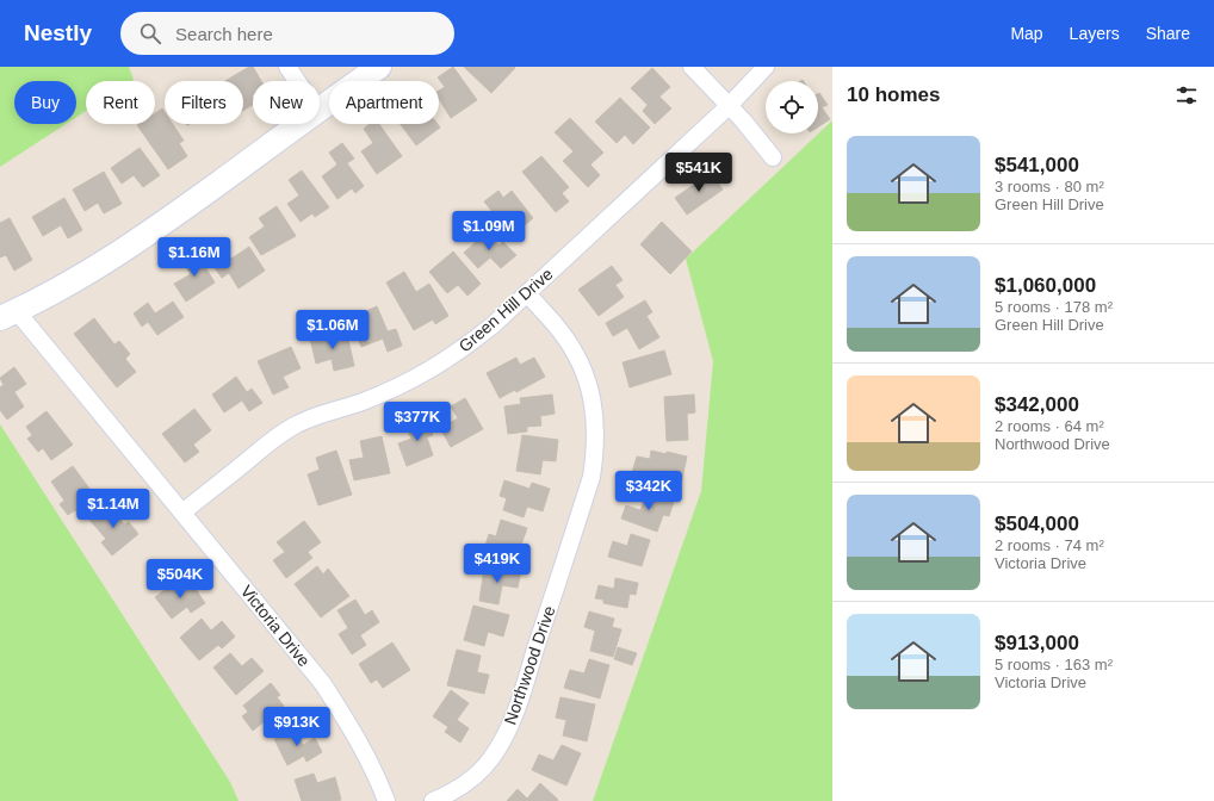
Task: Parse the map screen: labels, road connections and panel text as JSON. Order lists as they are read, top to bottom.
{
  "streets": {
    "street": ["Green Hill Drive", "Victoria Drive", "Northwood Drive"]
  },
  "crossings": [
    ["Green Hill Drive", "Victoria Drive"],
    ["Green Hill Drive", "Northwood Drive"]
  ],
  "page": {
    "header": "Nestly",
    "search": "Search here",
    "nav": ["Map", "Layers", "Share"],
    "heading": "10 homes",
    "chip": [
      "Buy",
      "Rent",
      "Filters",
      "New",
      "Apartment"
    ],
    "list": [
      {
        "name": "$541,000",
        "note": "3 rooms · 80 m² · Green Hill Drive"
      },
      {
        "name": "$1,060,000",
        "note": "5 rooms · 178 m² · Green Hill Drive"
      },
      {
        "name": "$342,000",
        "note": "2 rooms · 64 m² · Northwood Drive"
      },
      {
        "name": "$504,000",
        "note": "2 rooms · 74 m² · Victoria Drive"
      },
      {
        "name": "$913,000",
        "note": "5 rooms · 163 m² · Victoria Drive"
      }
    ],
    "price": [
      "$541K",
      "$1.09M",
      "$1.16M",
      "$1.06M",
      "$377K",
      "$342K",
      "$1.14M",
      "$419K",
      "$504K",
      "$913K"
    ]
  }
}
